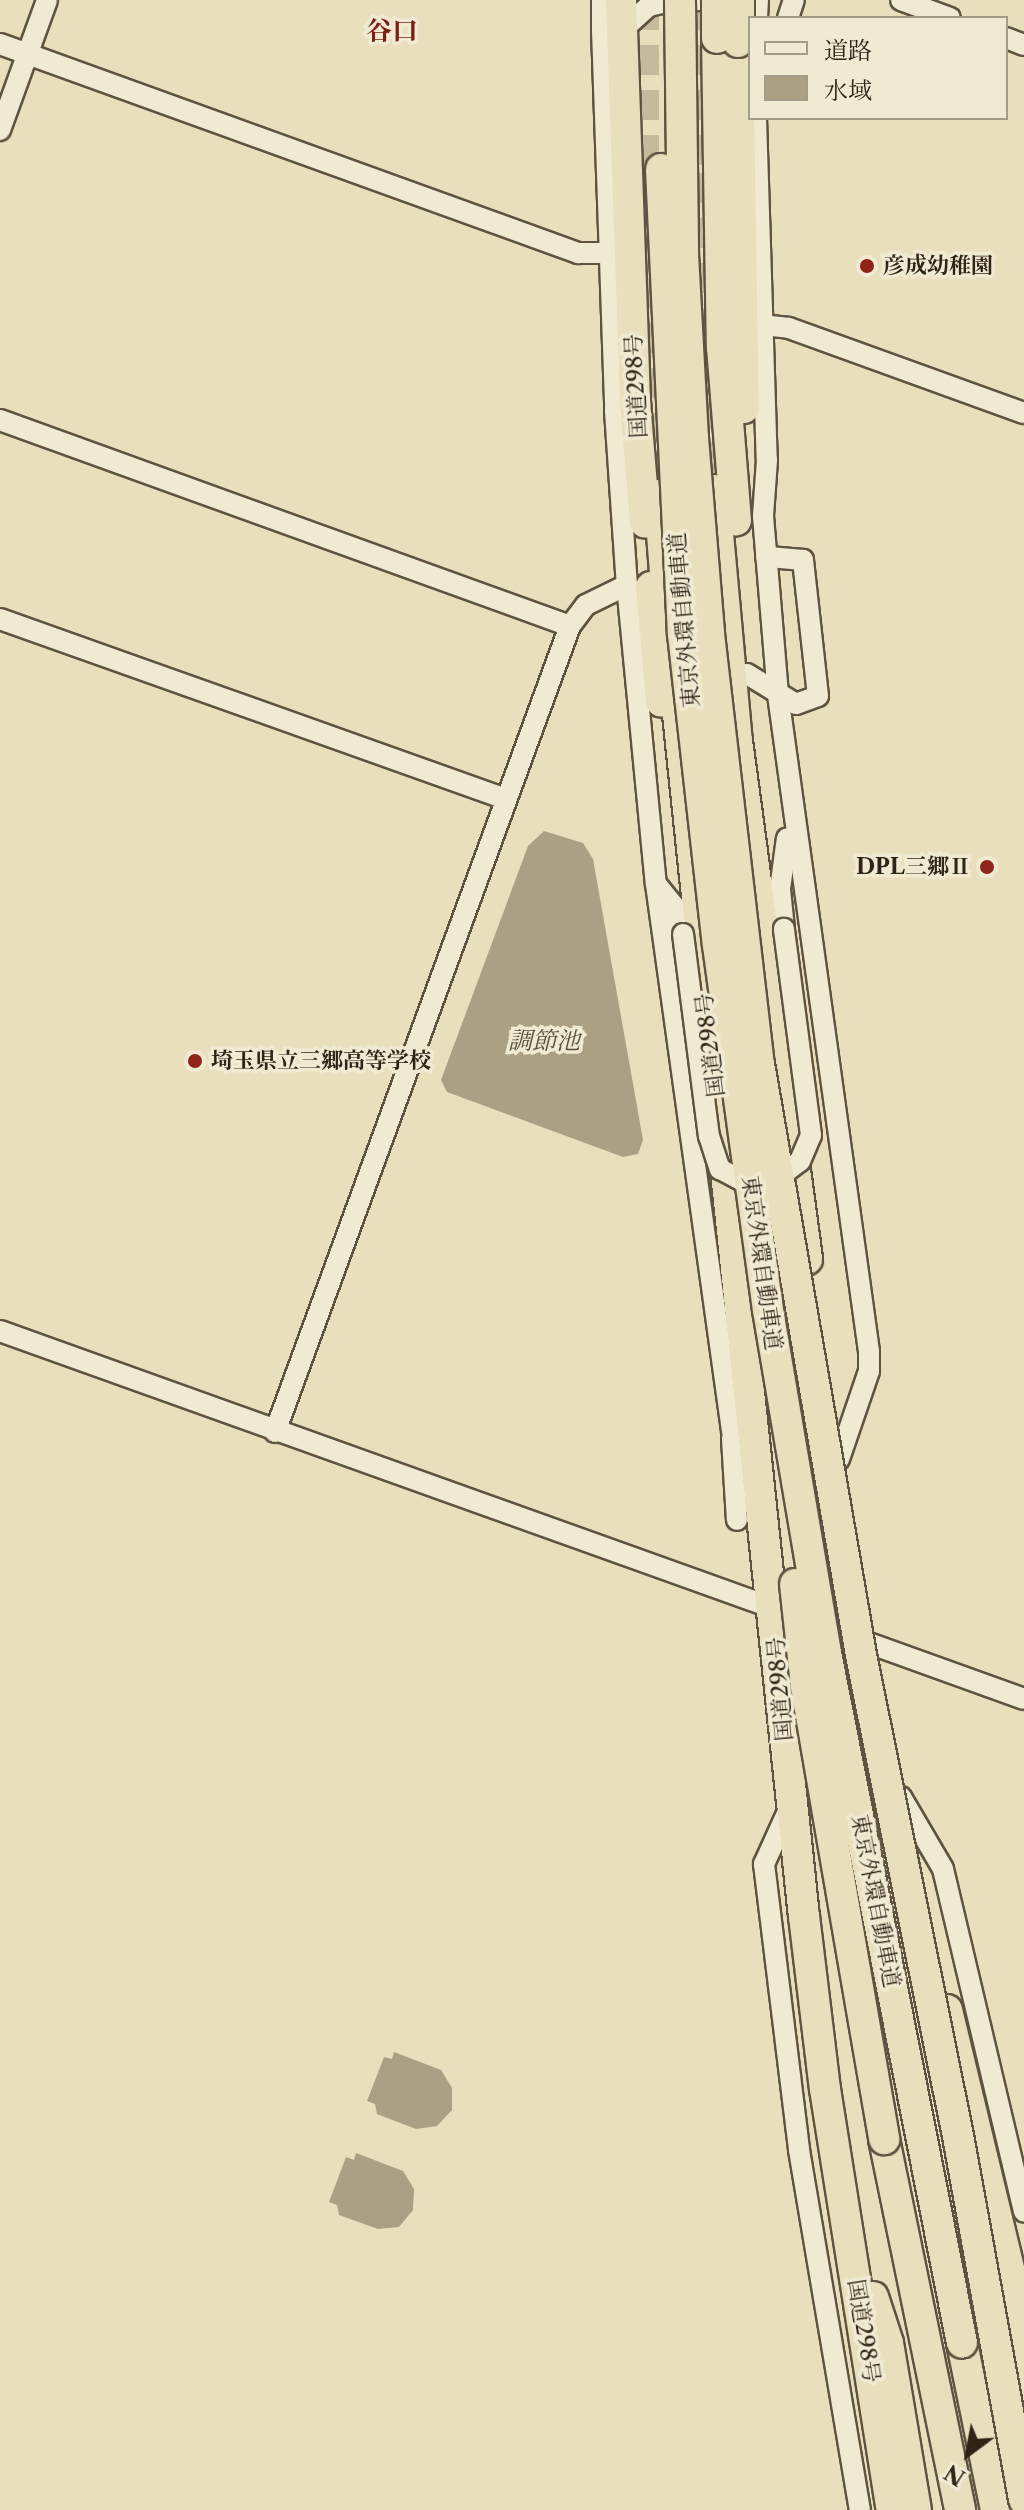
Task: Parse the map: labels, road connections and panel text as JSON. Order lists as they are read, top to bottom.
{
  "streets": {
    "highway": ["国道298号", "東京外環自動車道"]
  },
  "districts": ["谷口"],
  "water": ["調節池"],
  "places": ["彦成幼稚園", "DPL三郷Ⅱ", "埼玉県立三郷高等学校"],
  "legend": ["道路", "水域"],
  "north": "bottom left"
}
